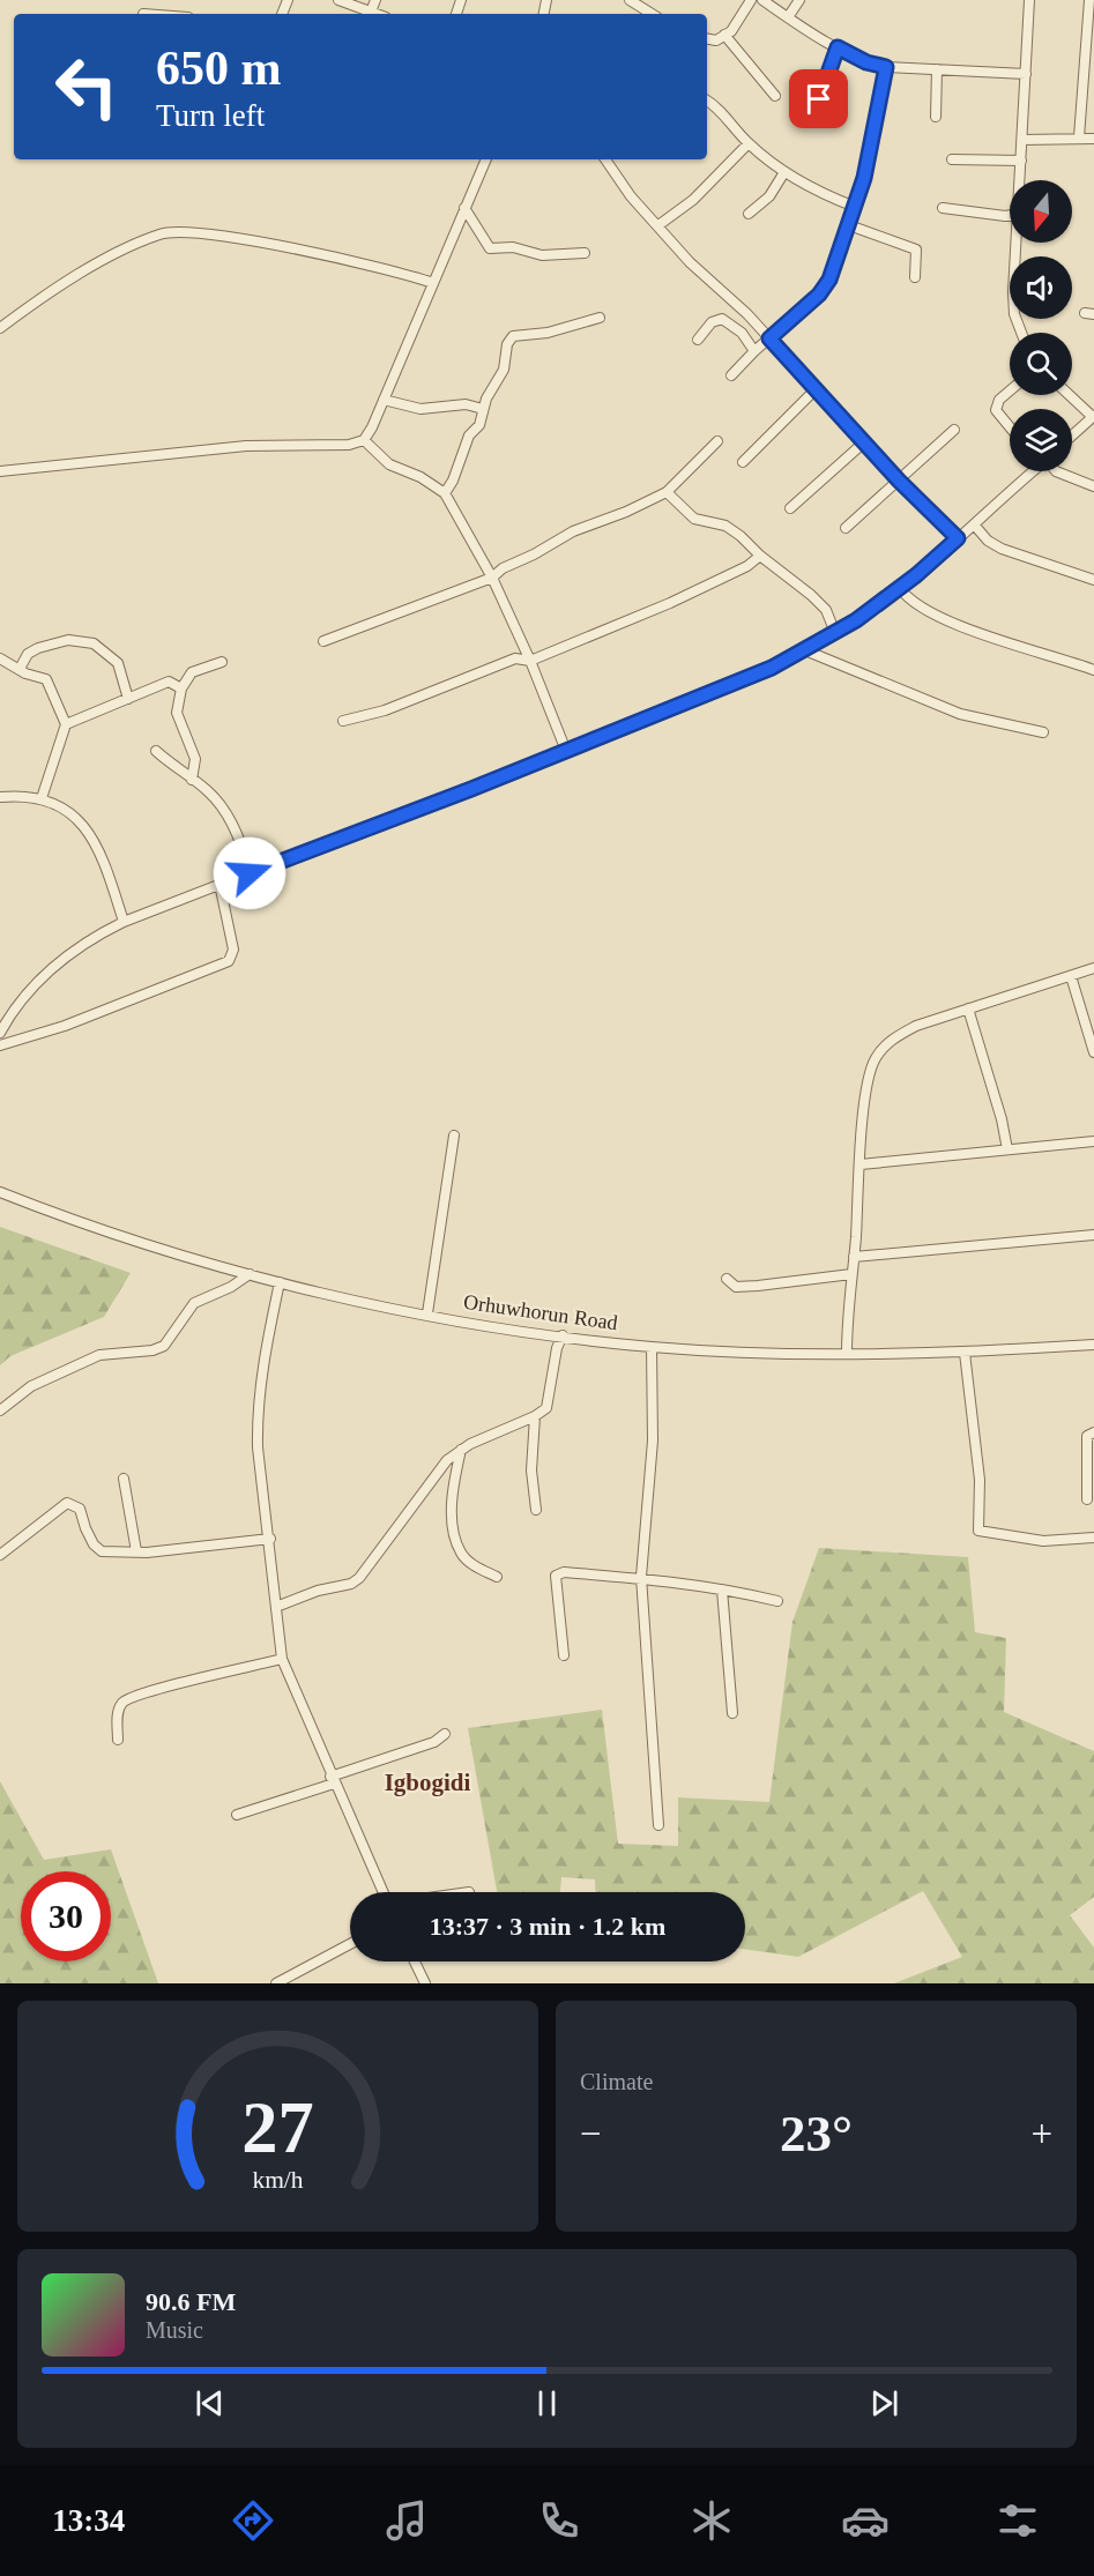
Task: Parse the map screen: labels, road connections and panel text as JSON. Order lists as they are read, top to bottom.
{
  "streets": {
    "street": ["Orhuwhorun Road"]
  },
  "districts": ["Igbogidi"],
  "north": "bottom",
  "page": {
    "turn": ["650 m", "Turn left"],
    "limit": "30",
    "trip": "13:37 · 3 min · 1.2 km",
    "tile": "Climate",
    "heat": ["−", "23°", "+"],
    "song": ["90.6 FM", "Music"],
    "tabs": "13:34",
    "gauge": ["27", "km/h"]
  }
}
